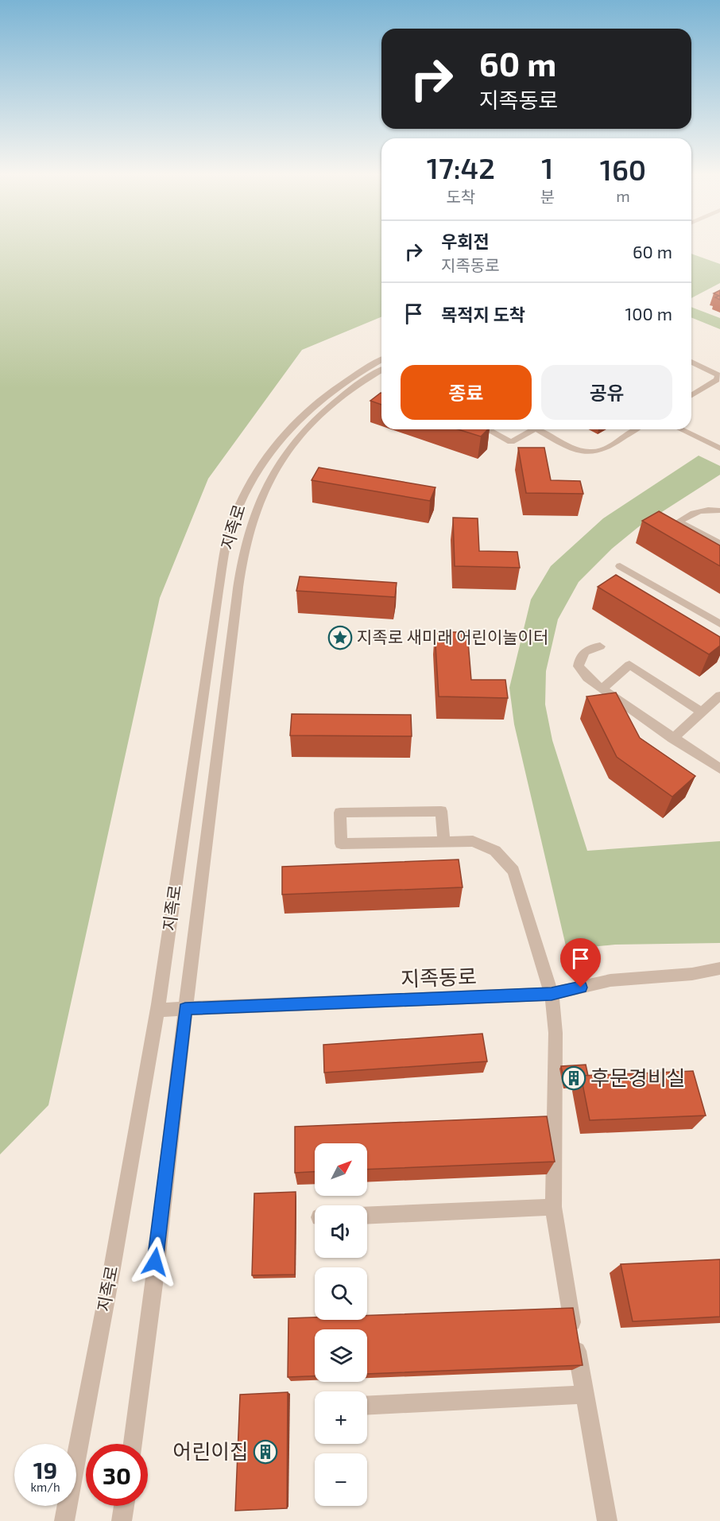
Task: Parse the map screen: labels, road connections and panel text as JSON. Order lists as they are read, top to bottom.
{
  "streets": {
    "street": ["지족로", "지족동로"]
  },
  "crossings": [
    ["지족로", "지족동로"]
  ],
  "places": {
    "place": ["지족로 새미래 어린이놀이터"],
    "building": ["후문경비실", "어린이집"]
  },
  "north": "top right",
  "page": {
    "turn": ["60 m", "지족동로"],
    "eta": [
      "17:42",
      "도착",
      "1",
      "분",
      "160",
      "m"
    ],
    "list": [
      {
        "name": "우회전",
        "note": "지족동로",
        "value": "60 m"
      },
      {
        "name": "목적지 도착",
        "value": "100 m"
      }
    ],
    "buttons": ["종료", "공유"],
    "map_buttons": ["+", "−"],
    "speed": "19 km/h",
    "limit": "30"
  }
}
